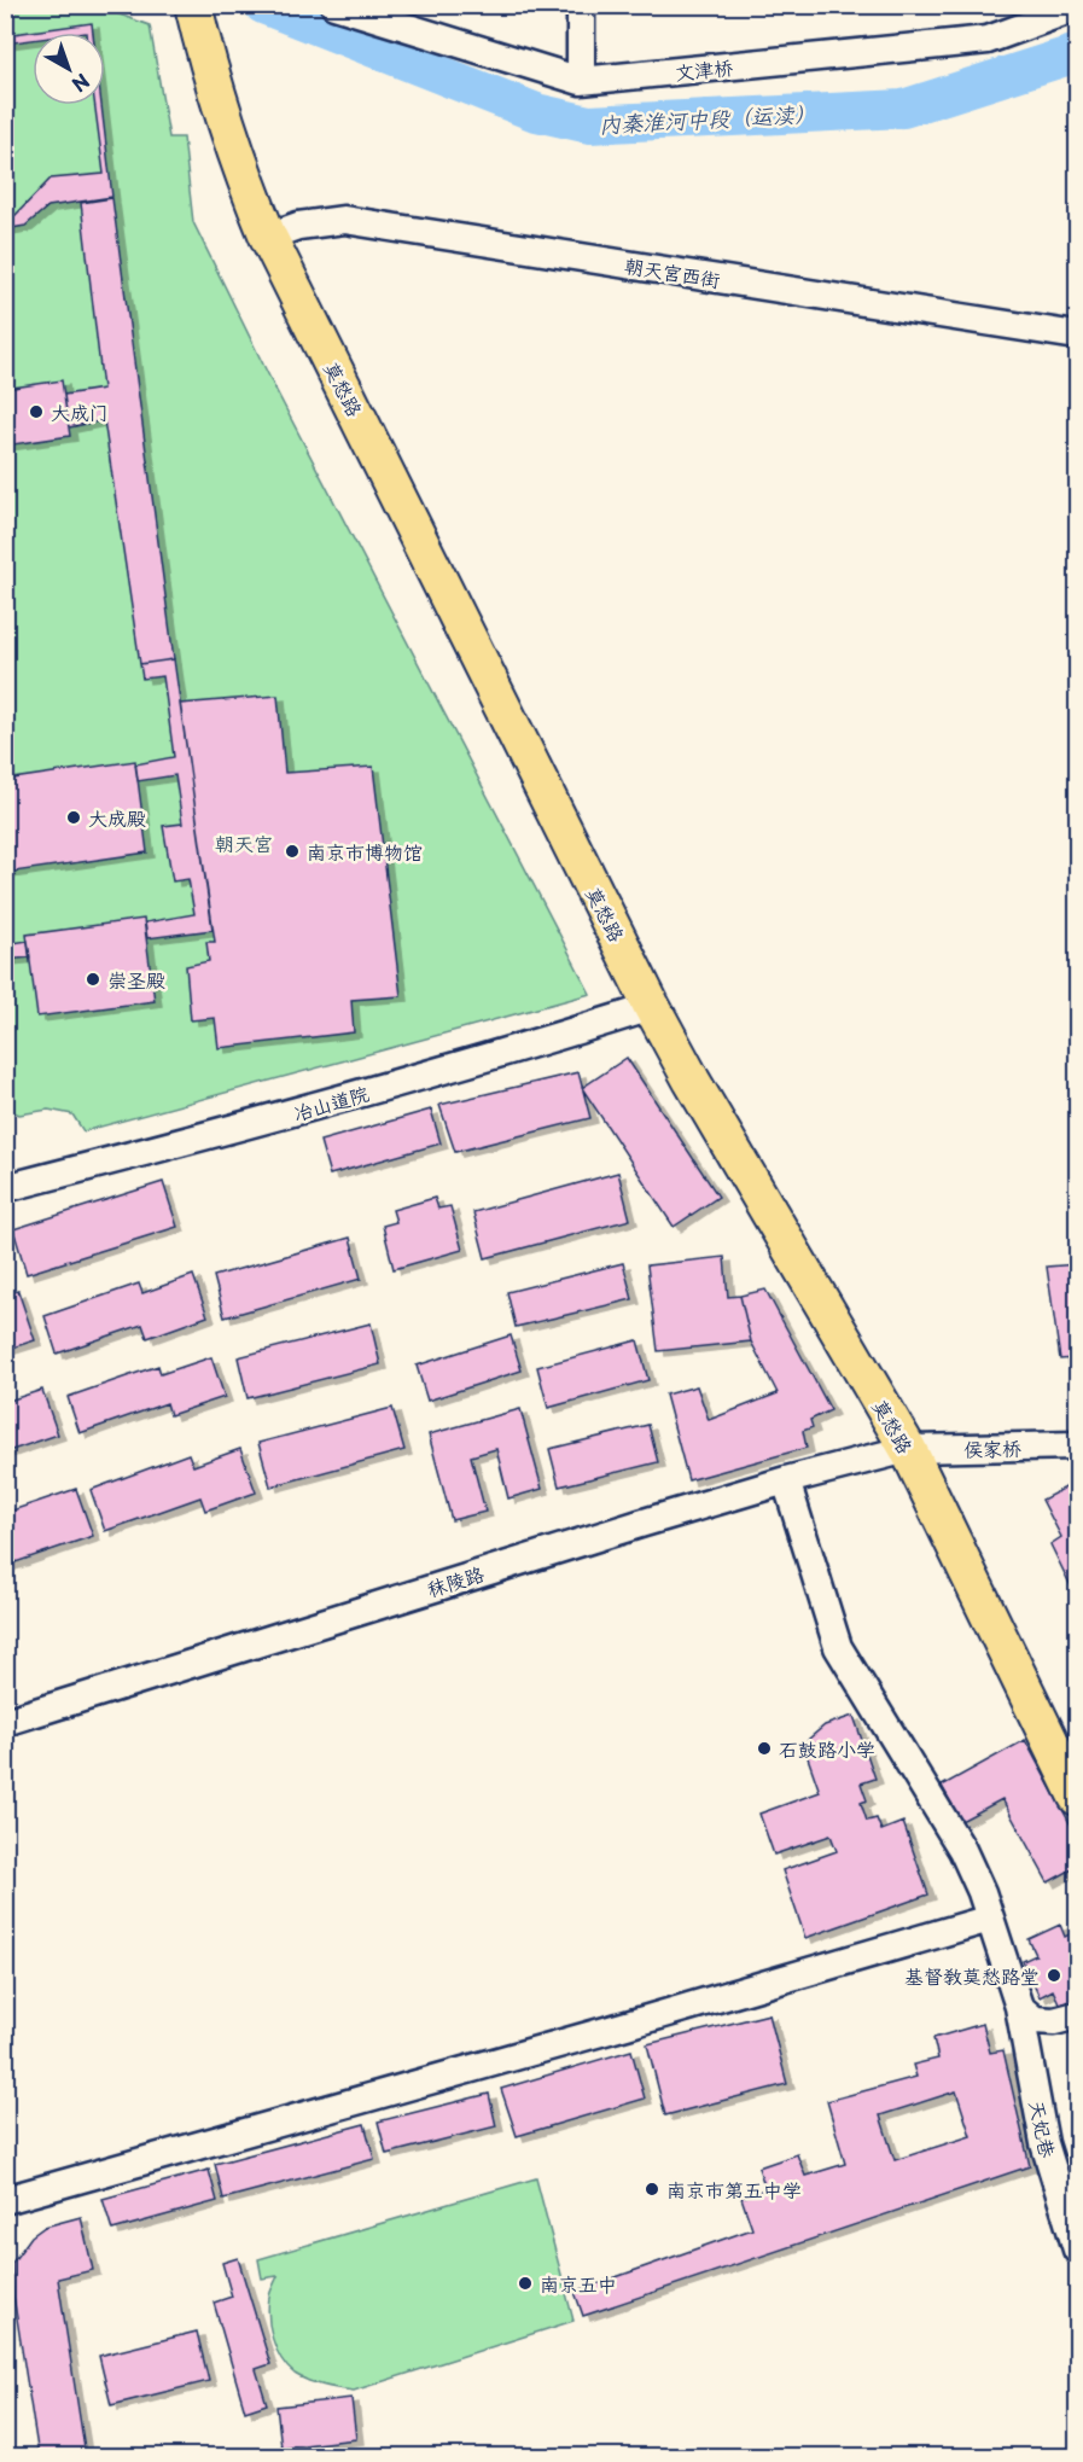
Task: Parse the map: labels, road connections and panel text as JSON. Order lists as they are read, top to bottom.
{
  "streets": {
    "main road": ["莫愁路"],
    "street": [
      "文津桥",
      "朝天宫西街",
      "冶山道院",
      "侯家桥",
      "秣陵路",
      "天妃巷"
    ]
  },
  "crossings": [
    ["朝天宫西街", "莫愁路"],
    ["莫愁路", "冶山道院"],
    ["莫愁路", "侯家桥"],
    ["莫愁路", "秣陵路"],
    ["侯家桥", "秣陵路"],
    ["秣陵路", "天妃巷"]
  ],
  "water": ["内秦淮河中段（运渎）"],
  "parks": ["朝天宫"],
  "places": [
    "大成门",
    "大成殿",
    "南京市博物馆",
    "崇圣殿",
    "石鼓路小学",
    "基督教莫愁路堂",
    "南京市第五中学",
    "南京五中"
  ],
  "north": "bottom right"
}
